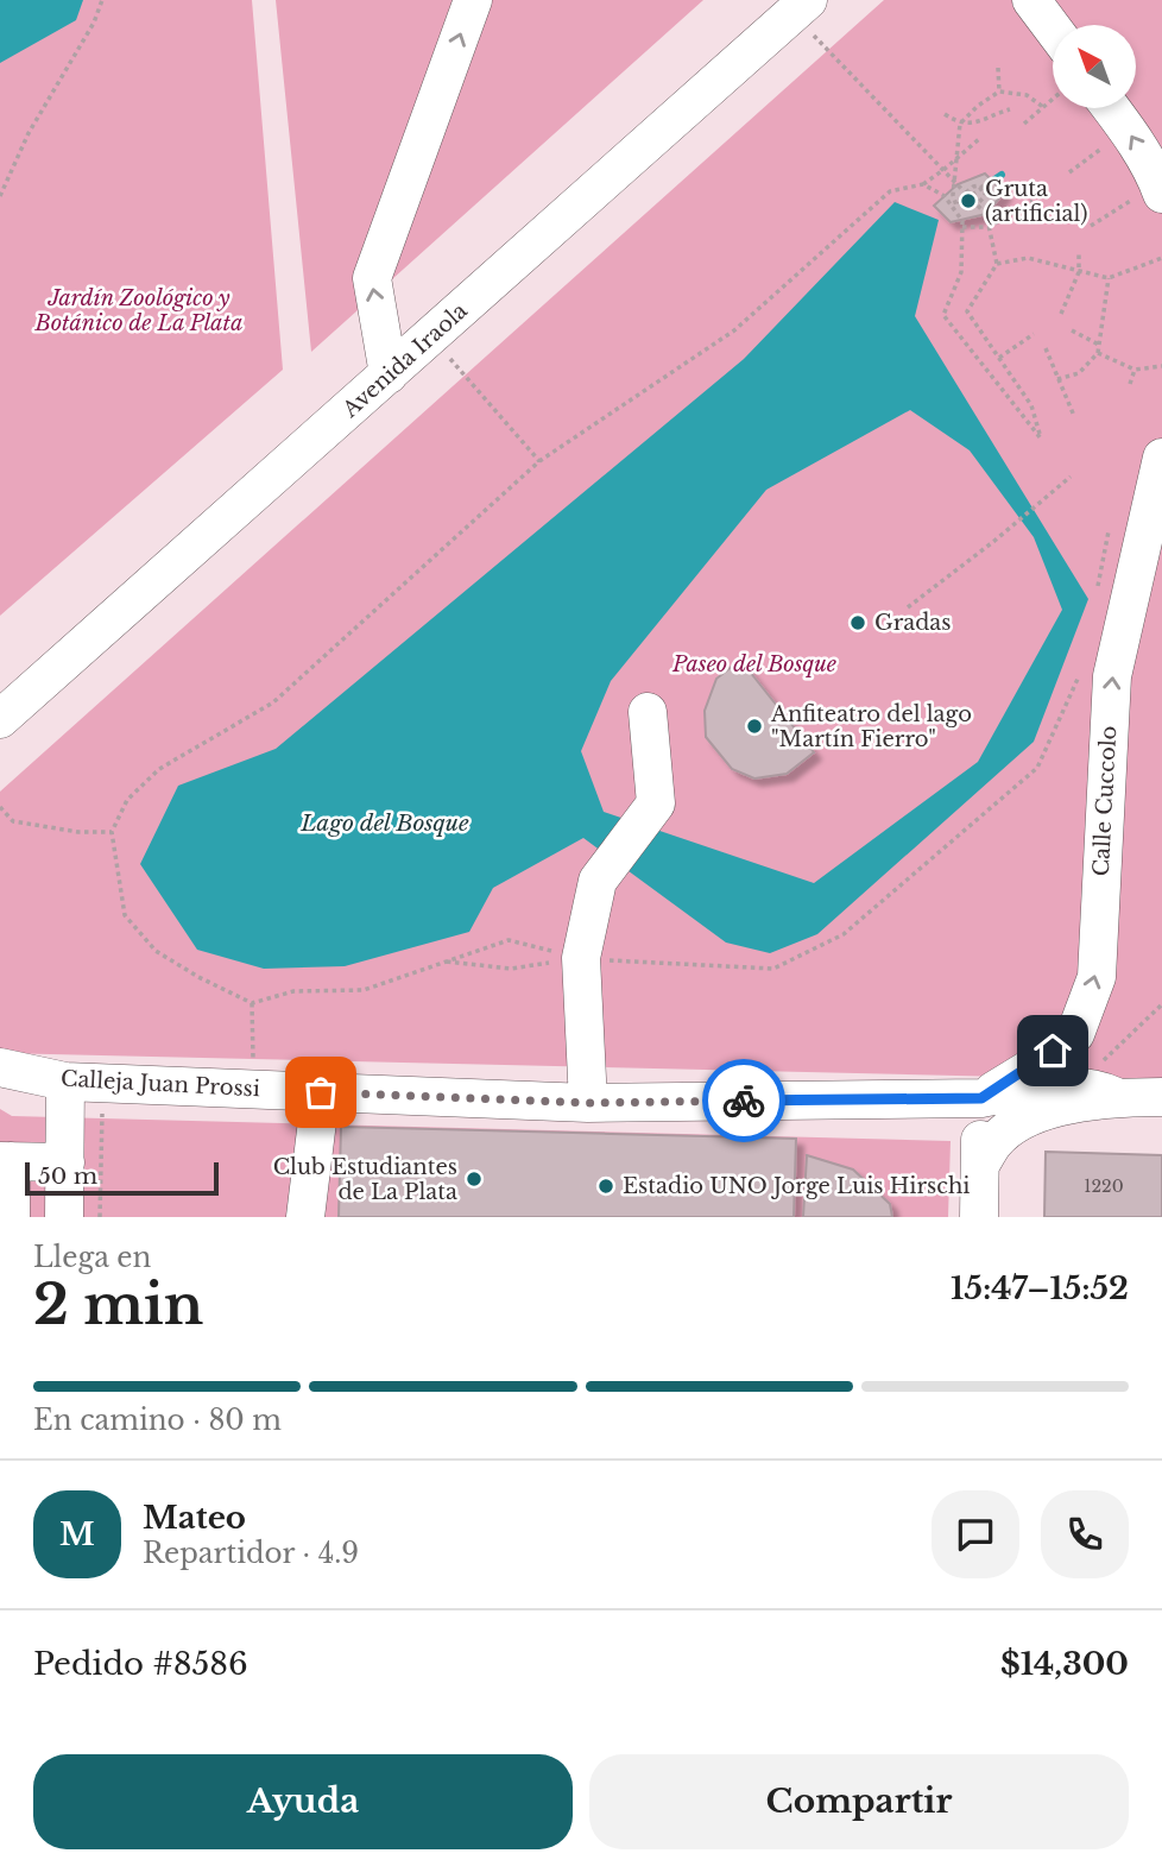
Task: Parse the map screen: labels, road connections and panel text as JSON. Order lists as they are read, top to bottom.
{
  "streets": {
    "street": ["Avenida Iraola", "Calle Cuccolo", "Calleja Juan Prossi"]
  },
  "crossings": [
    ["Calle Cuccolo", "Calleja Juan Prossi"]
  ],
  "one_way": ["Calle Cuccolo"],
  "water": ["Lago del Bosque"],
  "parks": ["Jardín Zoológico y Botánico de La Plata", "Paseo del Bosque"],
  "places": [
    "Gruta (artificial)",
    "Gradas",
    "Anfiteatro del lago \"Martín Fierro\"",
    "Club Estudiantes de La Plata",
    "Estadio UNO Jorge Luis Hirschi"
  ],
  "house_numbers": ["1220"],
  "scale_bar": "50 m",
  "north": "top left",
  "page": {
    "scale": "50 m",
    "heading": ["2 min", "Llega en", "15:47–15:52"],
    "panel": [
      "Mateo",
      "Repartidor · 4.9",
      "Pedido #8586",
      "$14,300"
    ],
    "bar": "En camino · 80 m",
    "round": "M",
    "buttons": ["Ayuda", "Compartir"]
  }
}
